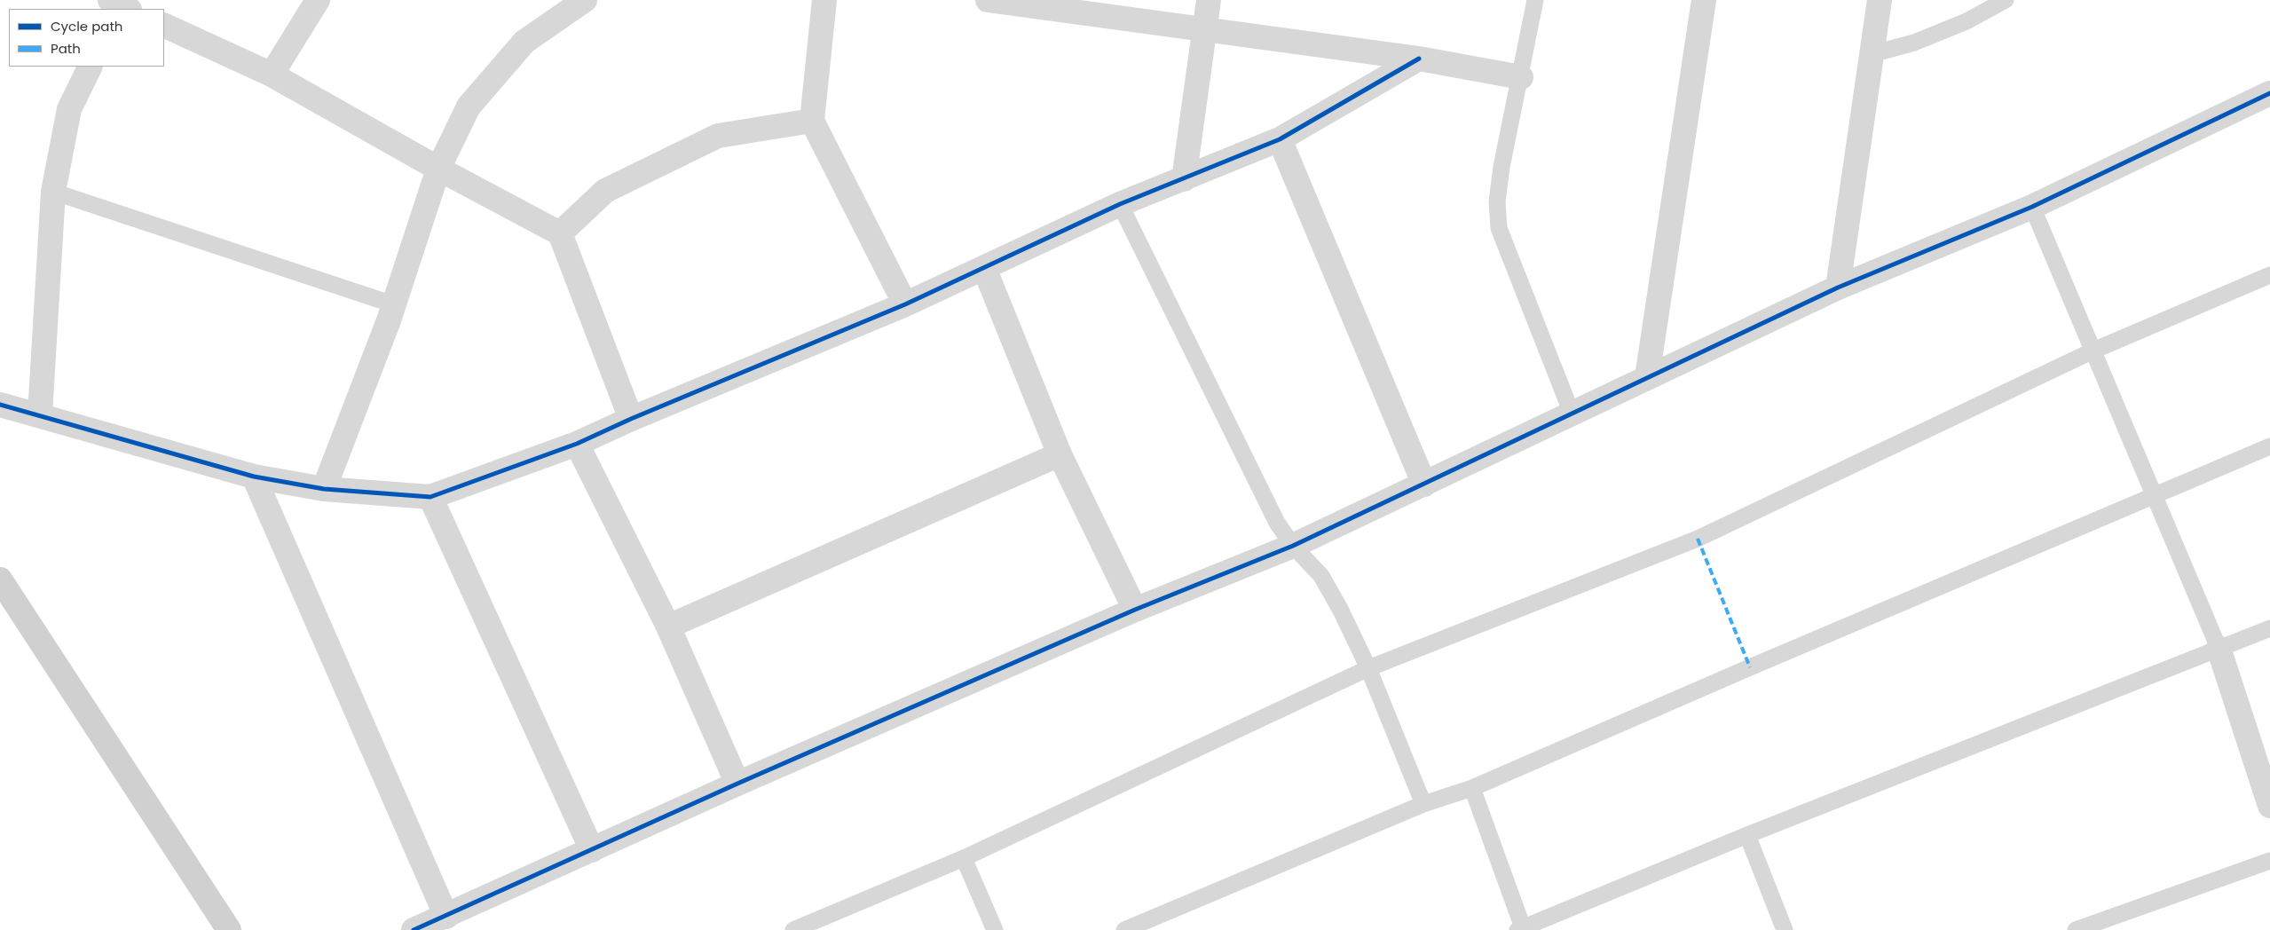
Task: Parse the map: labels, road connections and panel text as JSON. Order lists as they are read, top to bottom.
{
  "legend": ["Cycle path", "Path"]
}
